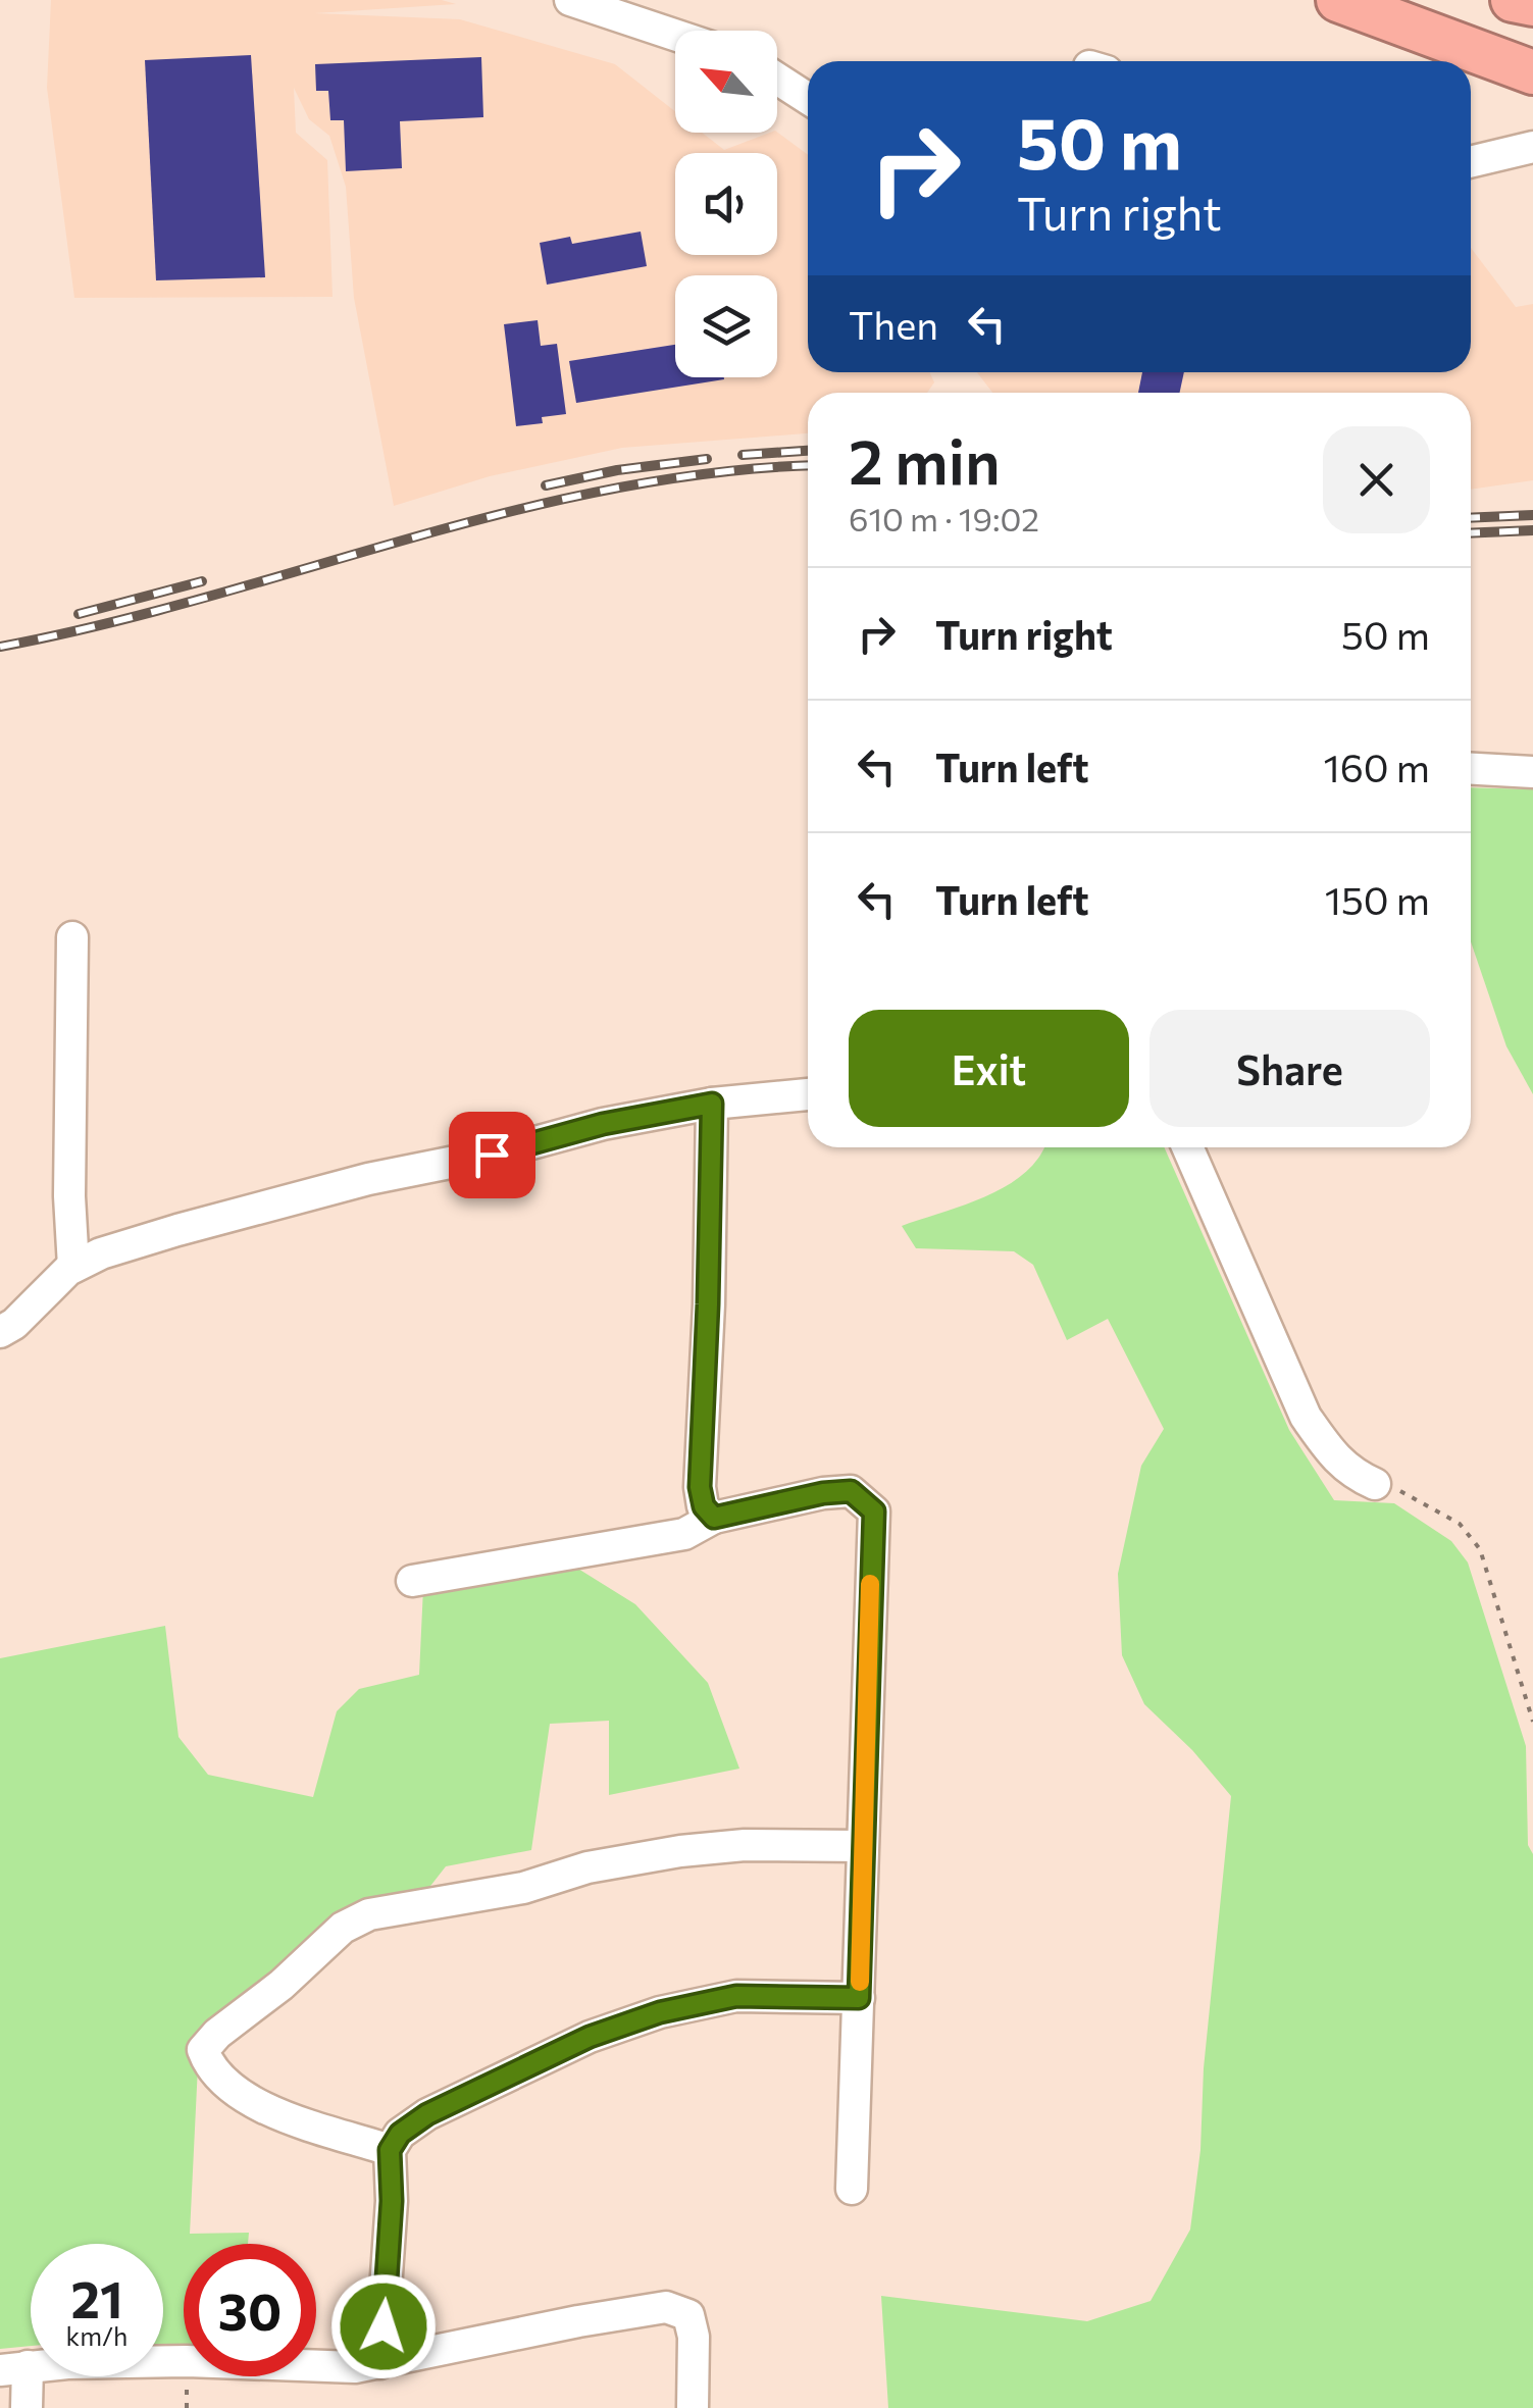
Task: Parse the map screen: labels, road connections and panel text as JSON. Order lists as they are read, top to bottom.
{
  "north": "top left",
  "page": {
    "turn": ["50 m", "Turn right"],
    "then": "Then",
    "heading": ["2 min", "610 m · 19:02"],
    "list": [
      {
        "name": "Turn right",
        "value": "50 m"
      },
      {
        "name": "Turn left",
        "value": "160 m"
      },
      {
        "name": "Turn left",
        "value": "150 m"
      }
    ],
    "buttons": ["Exit", "Share"],
    "speed": "21 km/h",
    "limit": "30"
  }
}
